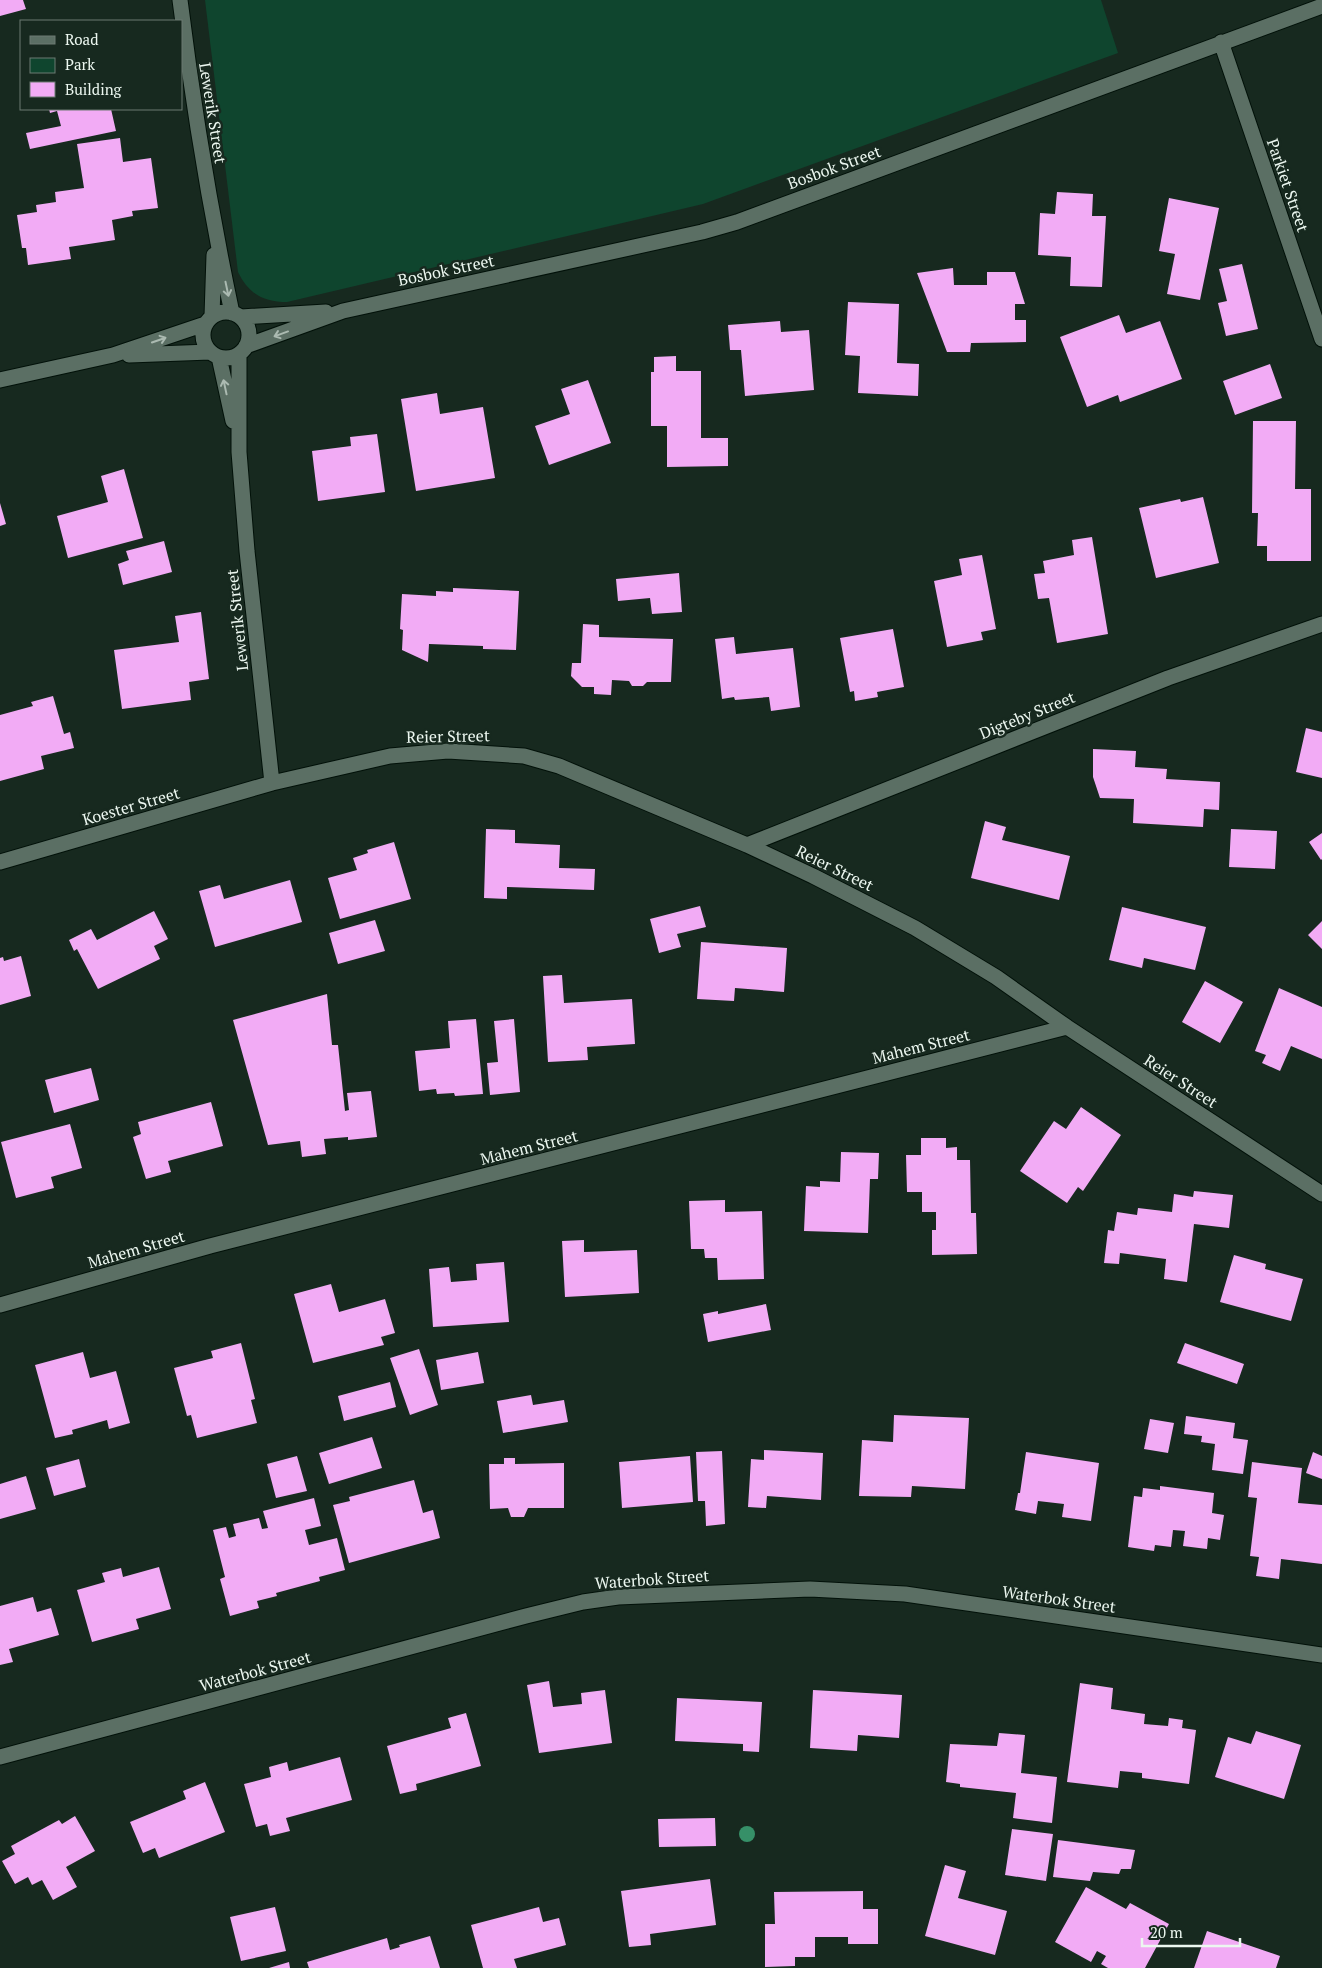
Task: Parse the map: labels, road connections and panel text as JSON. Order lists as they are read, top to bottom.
{
  "streets": {
    "street": [
      "Lewerik Street",
      "Bosbok Street",
      "Parkiet Street",
      "Digteby Street",
      "Reier Street",
      "Koester Street",
      "Mahem Street",
      "Waterbok Street"
    ]
  },
  "crossings": [
    ["Lewerik Street", "Bosbok Street"],
    ["Lewerik Street", "Reier Street"],
    ["Lewerik Street", "Koester Street"],
    ["Bosbok Street", "Parkiet Street"],
    ["Digteby Street", "Reier Street"],
    ["Reier Street", "Koester Street"],
    ["Reier Street", "Mahem Street"]
  ],
  "legend": ["Road", "Park", "Building"],
  "scale_bar": "20 m"
}
